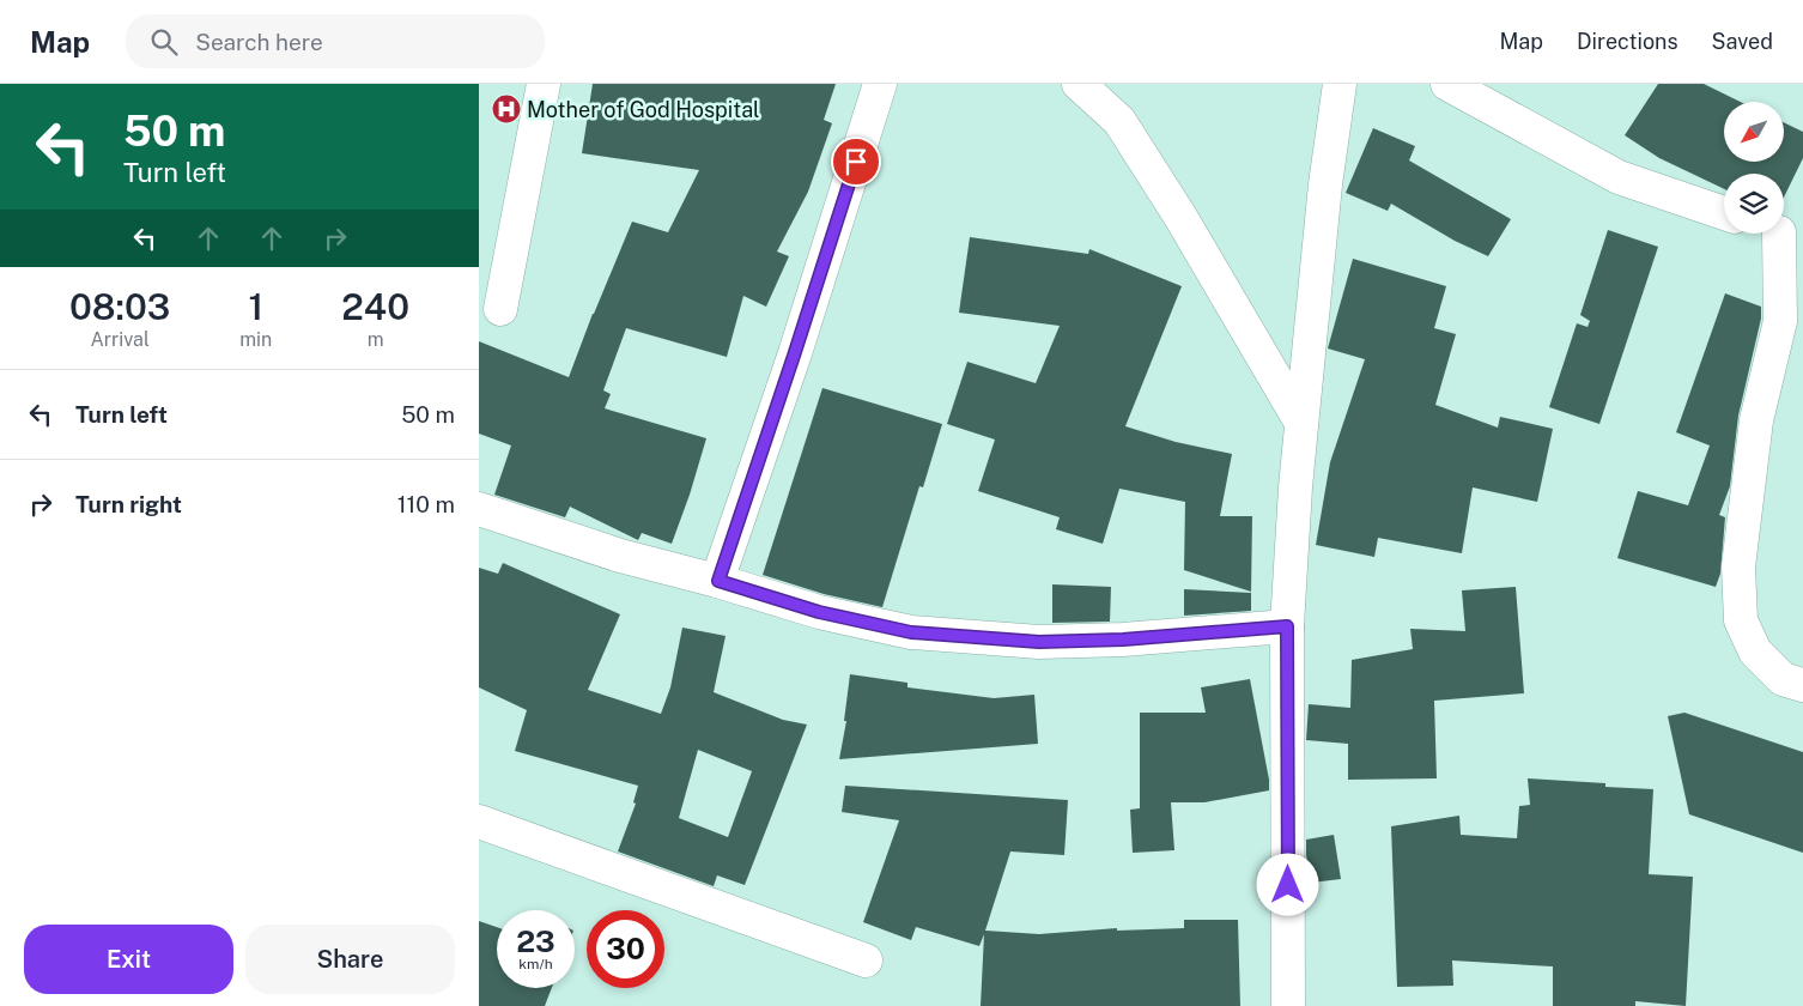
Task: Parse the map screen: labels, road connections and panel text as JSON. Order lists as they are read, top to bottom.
{
  "places": {
    "hospital": ["Mother of God Hospital"]
  },
  "north": "bottom left",
  "page": {
    "header": "Map",
    "search": "Search here",
    "nav": ["Map", "Directions", "Saved"],
    "turn": ["50 m", "Turn left"],
    "eta": [
      "08:03",
      "Arrival",
      "1",
      "min",
      "240",
      "m"
    ],
    "list": [
      {
        "name": "Turn left",
        "value": "50 m"
      },
      {
        "name": "Turn right",
        "value": "110 m"
      }
    ],
    "speed": "23 km/h",
    "limit": "30",
    "buttons": ["Exit", "Share"]
  }
}
